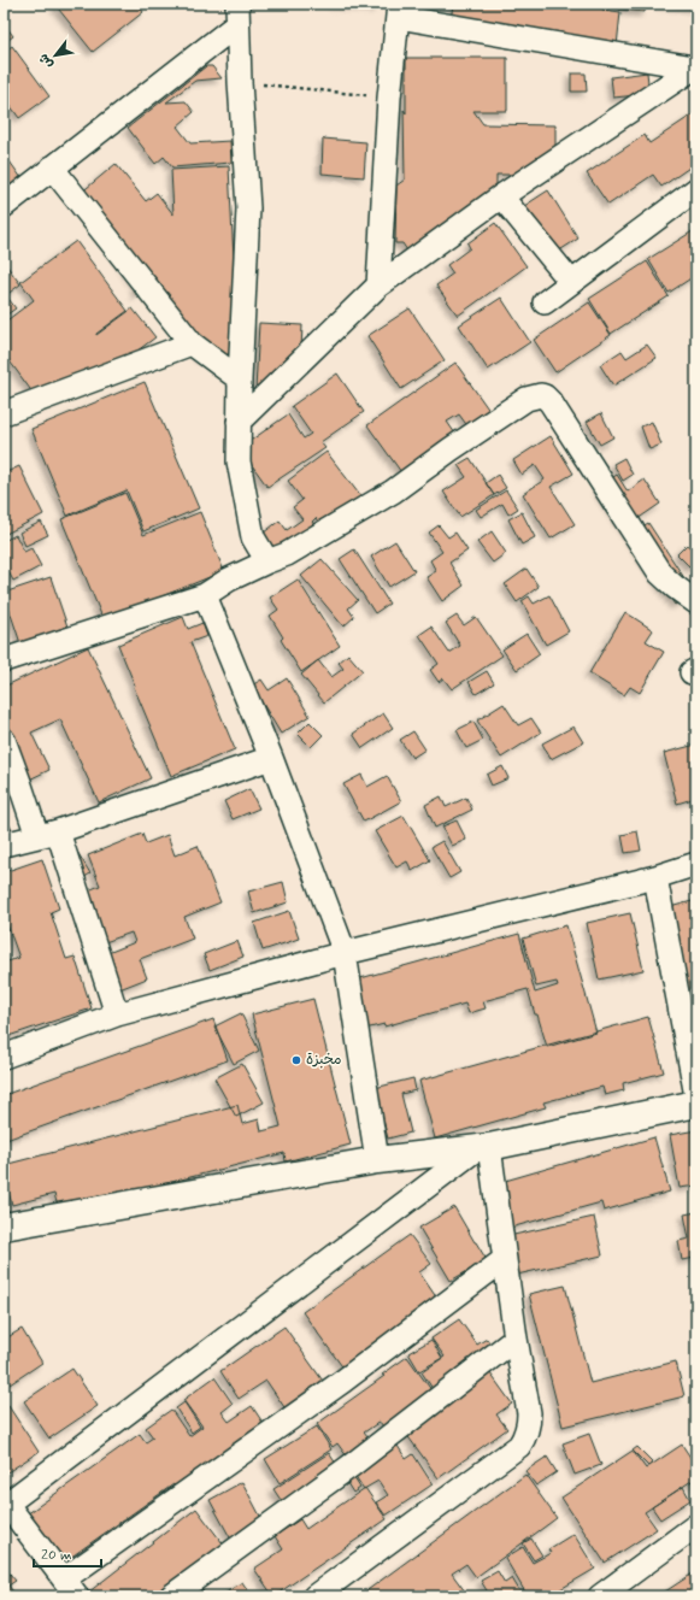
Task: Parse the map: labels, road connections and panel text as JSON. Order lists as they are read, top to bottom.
{
  "places": ["مخبزة"],
  "scale_bar": "20 m",
  "north": "bottom left"
}
